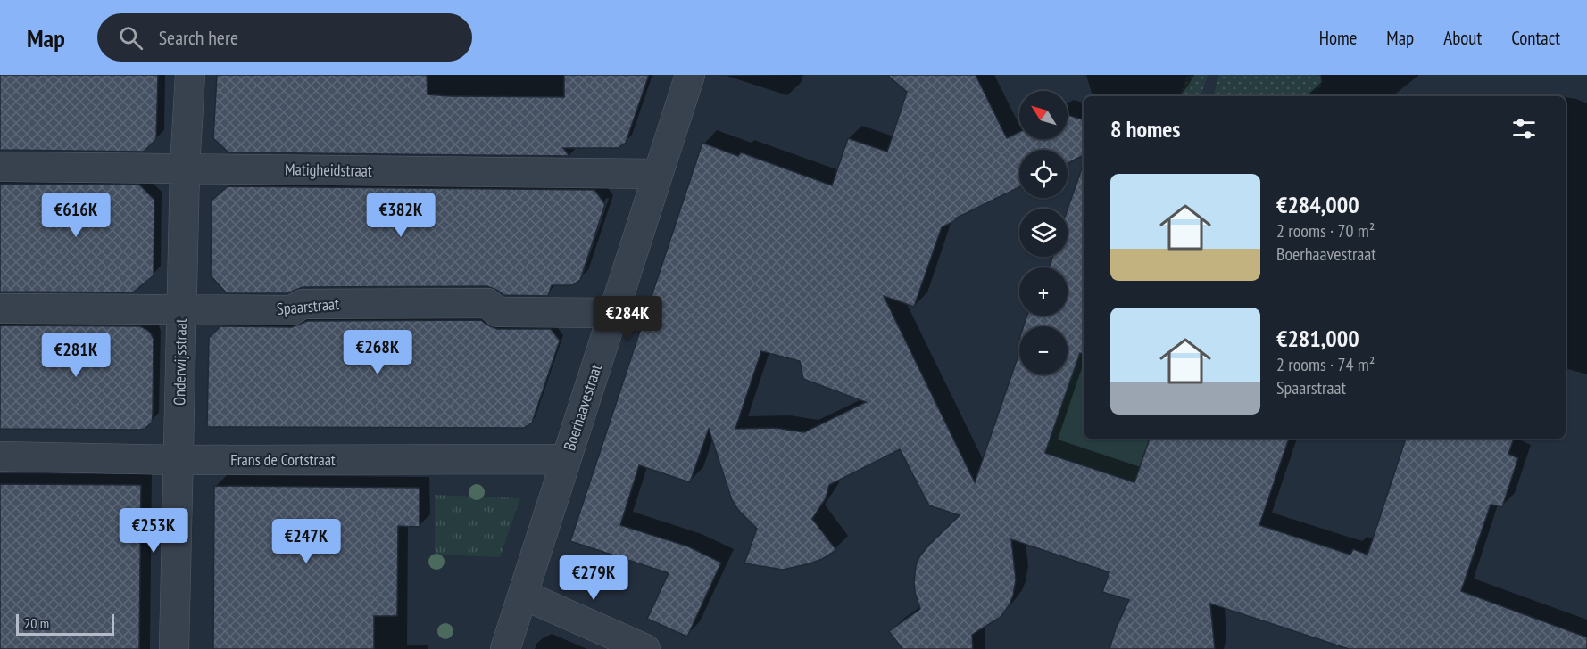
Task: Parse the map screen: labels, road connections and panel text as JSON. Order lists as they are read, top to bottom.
{
  "streets": {
    "street": [
      "Matigheidstraat",
      "Spaarstraat",
      "Onderwijsstraat",
      "Boerhaavestraat",
      "Frans de Cortstraat"
    ]
  },
  "crossings": [
    ["Matigheidstraat", "Onderwijsstraat"],
    ["Matigheidstraat", "Boerhaavestraat"],
    ["Spaarstraat", "Onderwijsstraat"],
    ["Spaarstraat", "Boerhaavestraat"],
    ["Onderwijsstraat", "Frans de Cortstraat"],
    ["Boerhaavestraat", "Frans de Cortstraat"]
  ],
  "scale_bar": "20 m",
  "north": "top left",
  "page": {
    "header": "Map",
    "search": "Search here",
    "nav": [
      "Home",
      "Map",
      "About",
      "Contact"
    ],
    "map_buttons": ["+", "−"],
    "heading": "8 homes",
    "list": [
      {
        "name": "€284,000",
        "note": "2 rooms · 70 m² · Boerhaavestraat"
      },
      {
        "name": "€281,000",
        "note": "2 rooms · 74 m² · Spaarstraat"
      }
    ],
    "price": [
      "€616K",
      "€382K",
      "€284K",
      "€268K",
      "€281K",
      "€253K",
      "€247K",
      "€279K"
    ],
    "scale": "20 m"
  }
}
